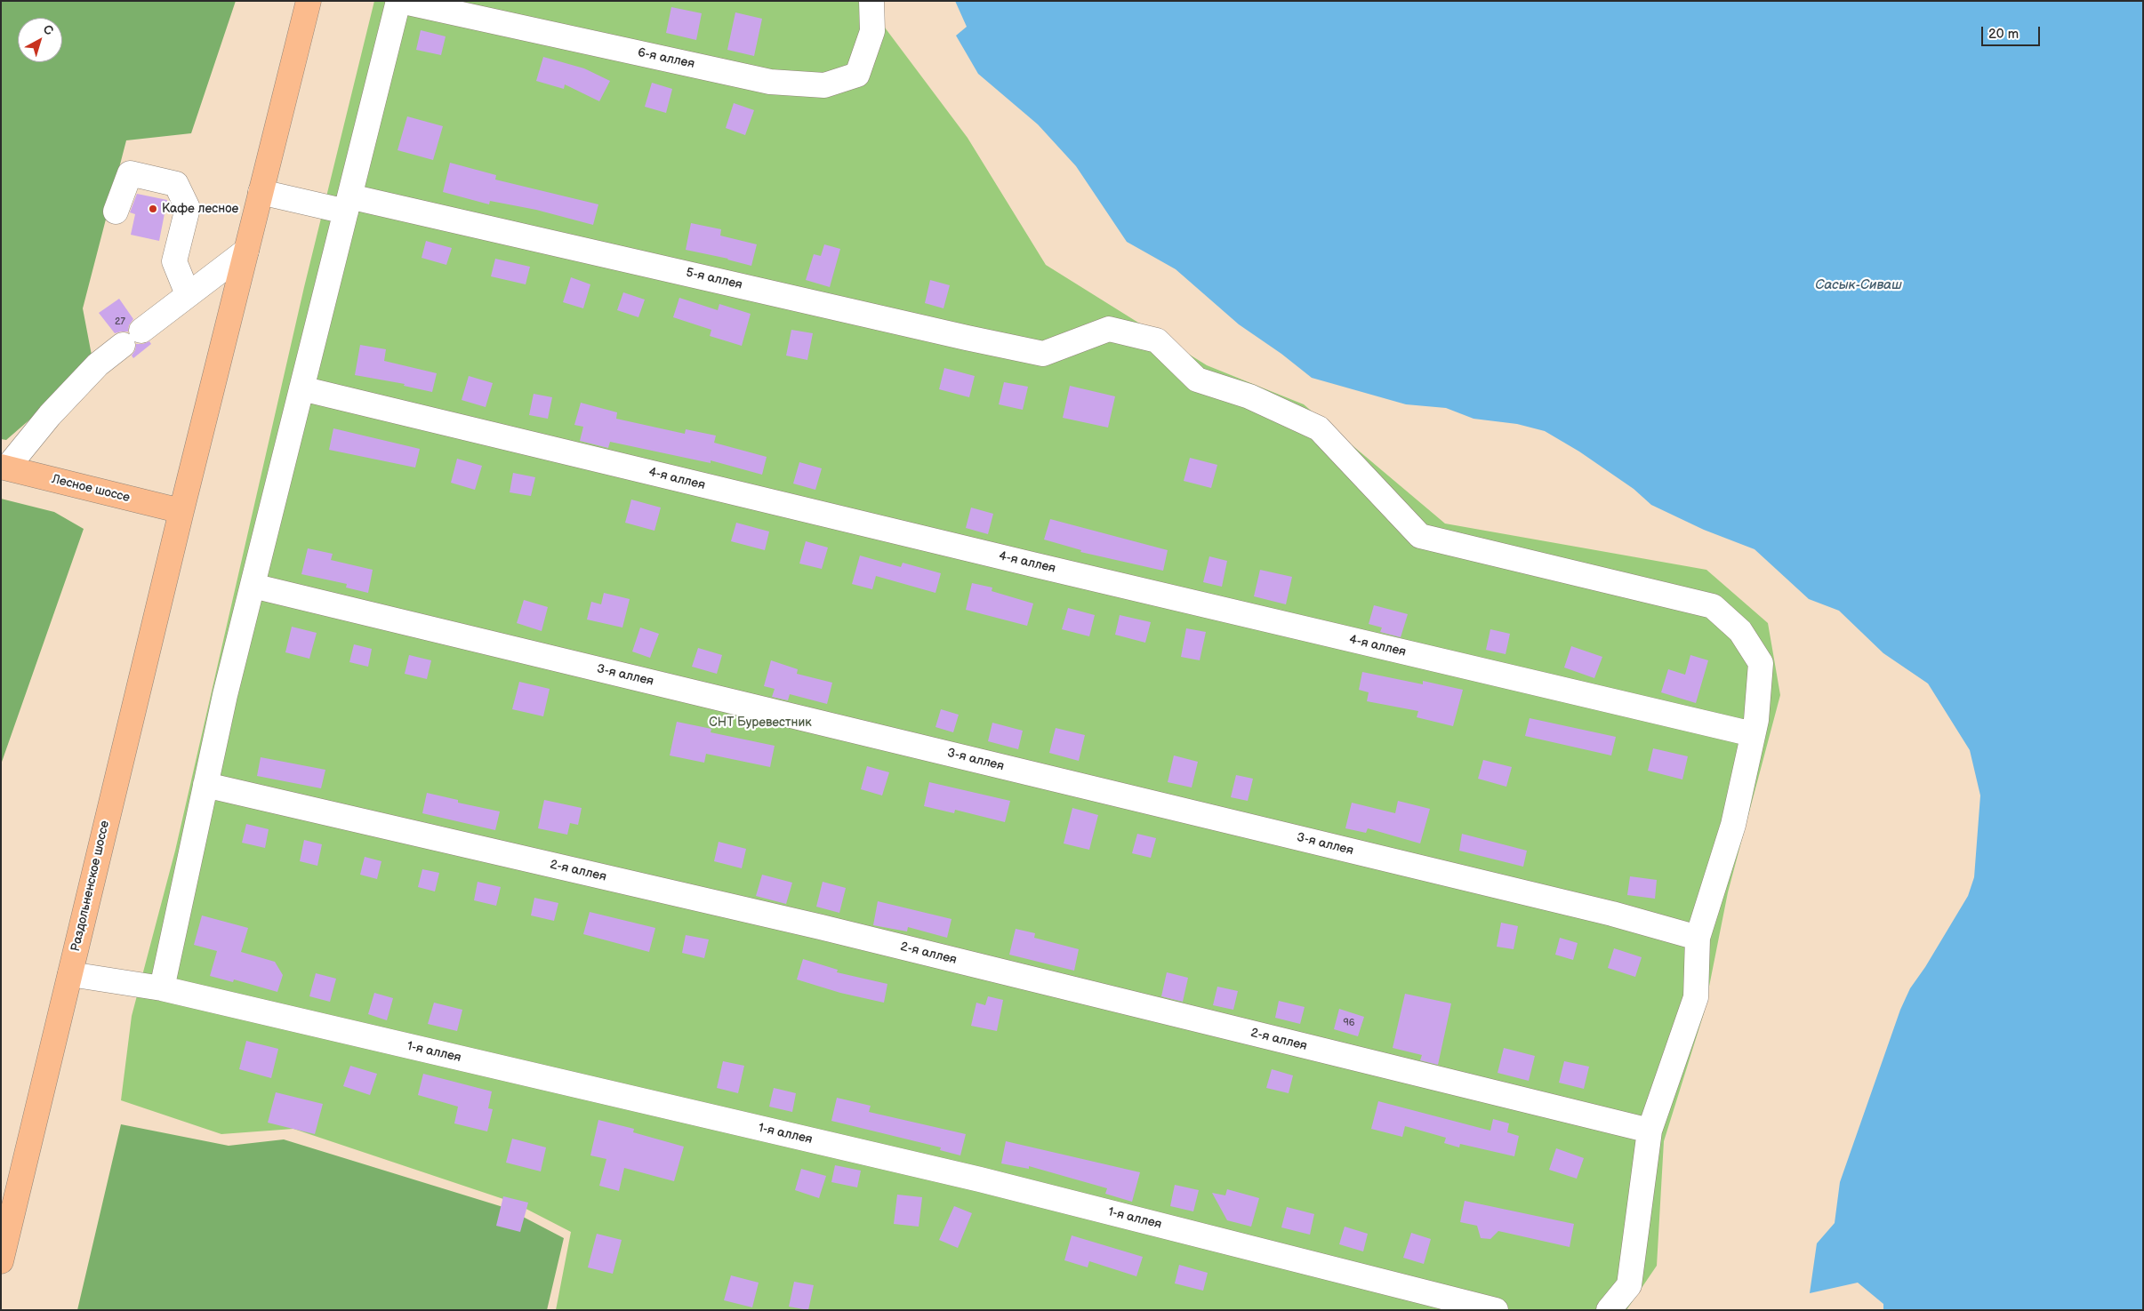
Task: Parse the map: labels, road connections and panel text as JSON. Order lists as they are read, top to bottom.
{
  "streets": {
    "main road": ["Лесное шоссе", "Раздольненское шоссе"],
    "lane": [
      "6-я аллея",
      "5-я аллея",
      "4-я аллея",
      "3-я аллея",
      "2-я аллея",
      "1-я аллея"
    ]
  },
  "crossings": [
    ["5-я аллея", "4-я аллея"],
    ["5-я аллея", "3-я аллея"],
    ["5-я аллея", "2-я аллея"],
    ["5-я аллея", "Раздольненское шоссе"],
    ["Лесное шоссе", "Раздольненское шоссе"],
    ["Раздольненское шоссе", "1-я аллея"]
  ],
  "water": ["Сасык-Сиваш"],
  "parks": ["СНТ Буревестник"],
  "places": ["Кафе лесное"],
  "house_numbers": ["27", "96"],
  "scale_bar": "20 m",
  "north": "top right"
}
